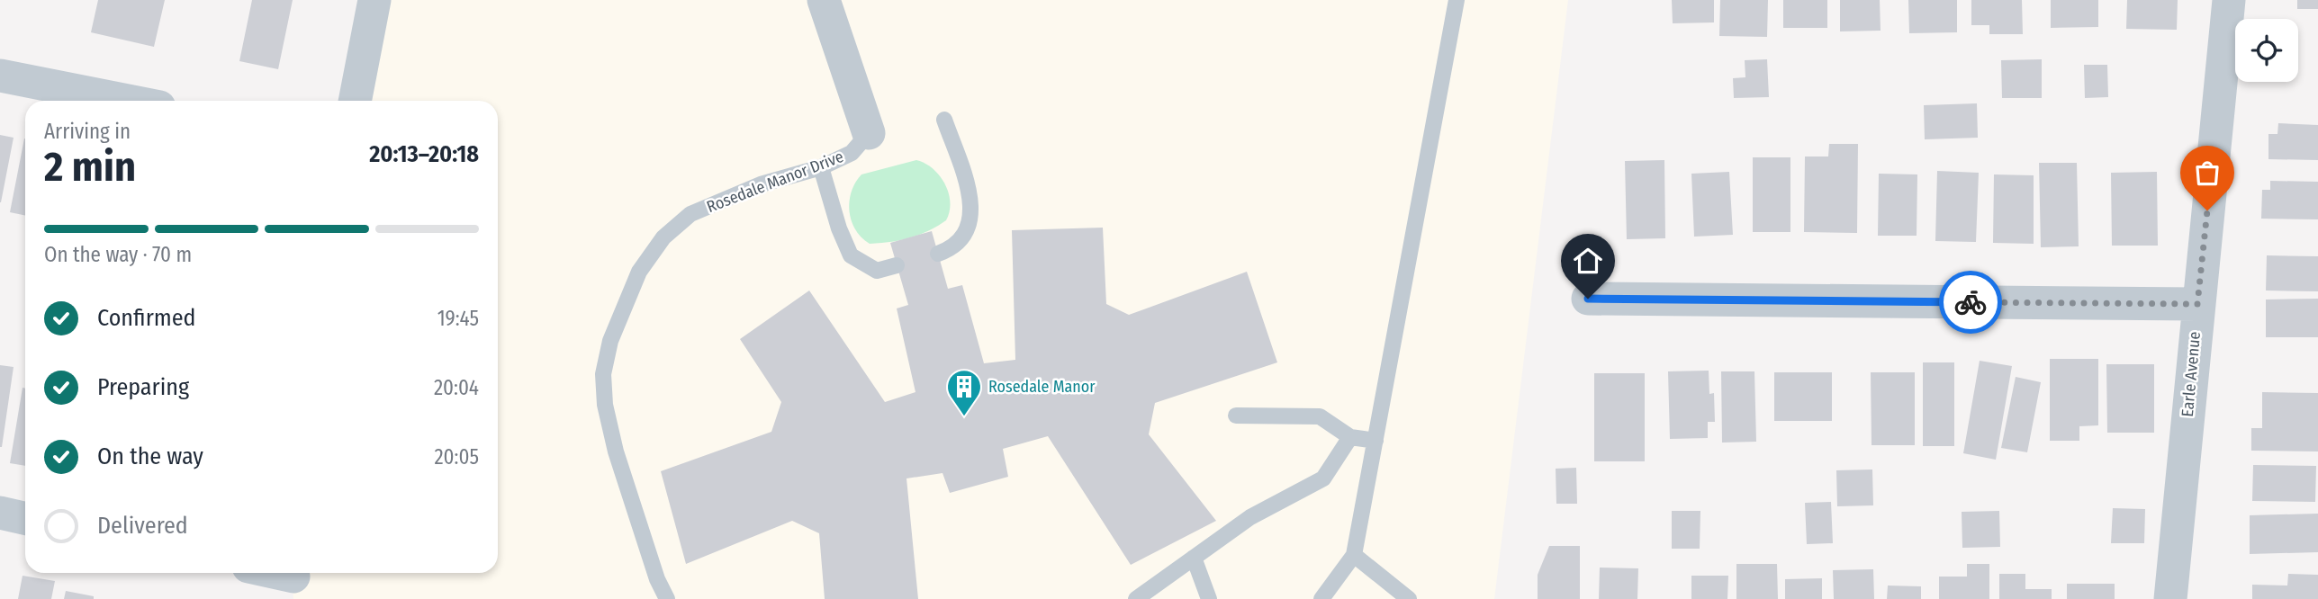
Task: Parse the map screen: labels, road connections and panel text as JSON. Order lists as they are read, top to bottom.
{
  "streets": {
    "street": ["Rosedale Manor Drive", "Earle Avenue"]
  },
  "places": {
    "building": ["Rosedale Manor"]
  },
  "page": {
    "heading": ["2 min", "Arriving in", "20:13–20:18"],
    "bar": "On the way · 70 m",
    "list": [
      ["Confirmed", "19:45"],
      ["Preparing", "20:04"],
      ["On the way", "20:05"],
      "Delivered"
    ]
  }
}
